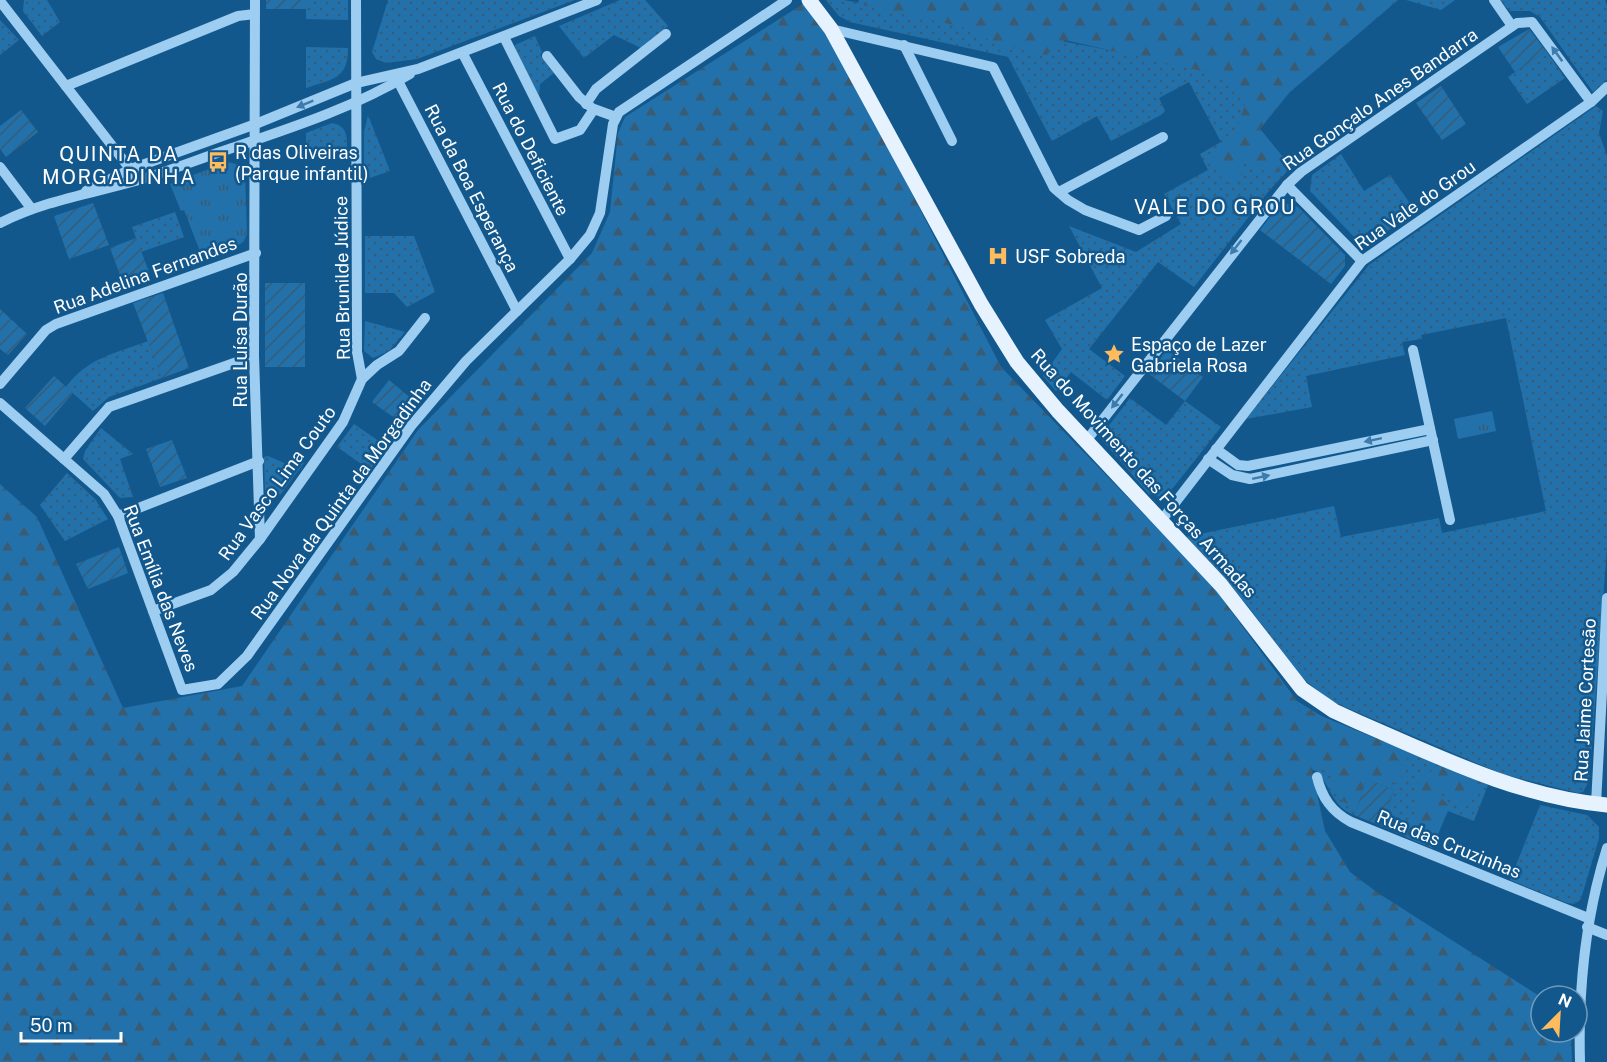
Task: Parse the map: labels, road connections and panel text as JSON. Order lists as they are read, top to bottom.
{
  "streets": {
    "main road": ["Rua do Movimento das Forças Armadas"],
    "street": [
      "Rua Gonçalo Anes Bandarra",
      "Rua do Deficiente",
      "Rua da Boa Esperança",
      "Rua Vale do Grou",
      "Rua Adelina Fernandes",
      "Rua Brunilde Júdice",
      "Rua Luísa Durão",
      "Rua Vasco Lima Couto",
      "Rua Nova da Quinta da Morgadinha",
      "Rua Emília das Neves",
      "Rua Jaime Cortesão",
      "Rua das Cruzinhas"
    ]
  },
  "crossings": [
    ["Rua Gonçalo Anes Bandarra", "Rua do Movimento das Forças Armadas"],
    ["Rua do Deficiente", "Rua Nova da Quinta da Morgadinha"],
    ["Rua da Boa Esperança", "Rua Nova da Quinta da Morgadinha"],
    ["Rua Vale do Grou", "Rua do Movimento das Forças Armadas"],
    ["Rua Adelina Fernandes", "Rua Luísa Durão"],
    ["Rua Brunilde Júdice", "Rua Vasco Lima Couto"],
    ["Rua Luísa Durão", "Rua Vasco Lima Couto"],
    ["Rua do Movimento das Forças Armadas", "Rua Jaime Cortesão"],
    ["Rua Vasco Lima Couto", "Rua Emília das Neves"],
    ["Rua Nova da Quinta da Morgadinha", "Rua Emília das Neves"]
  ],
  "one_way": ["Rua Gonçalo Anes Bandarra"],
  "districts": ["QUINTA DA MORGADINHA", "VALE DO GROU"],
  "places": {
    "bus stop": ["R das Oliveiras (Parque infantil)"],
    "hospital": ["USF Sobreda"],
    "place": ["Espaço de Lazer Gabriela Rosa"]
  },
  "scale_bar": "50 m",
  "north": "top right"
}
